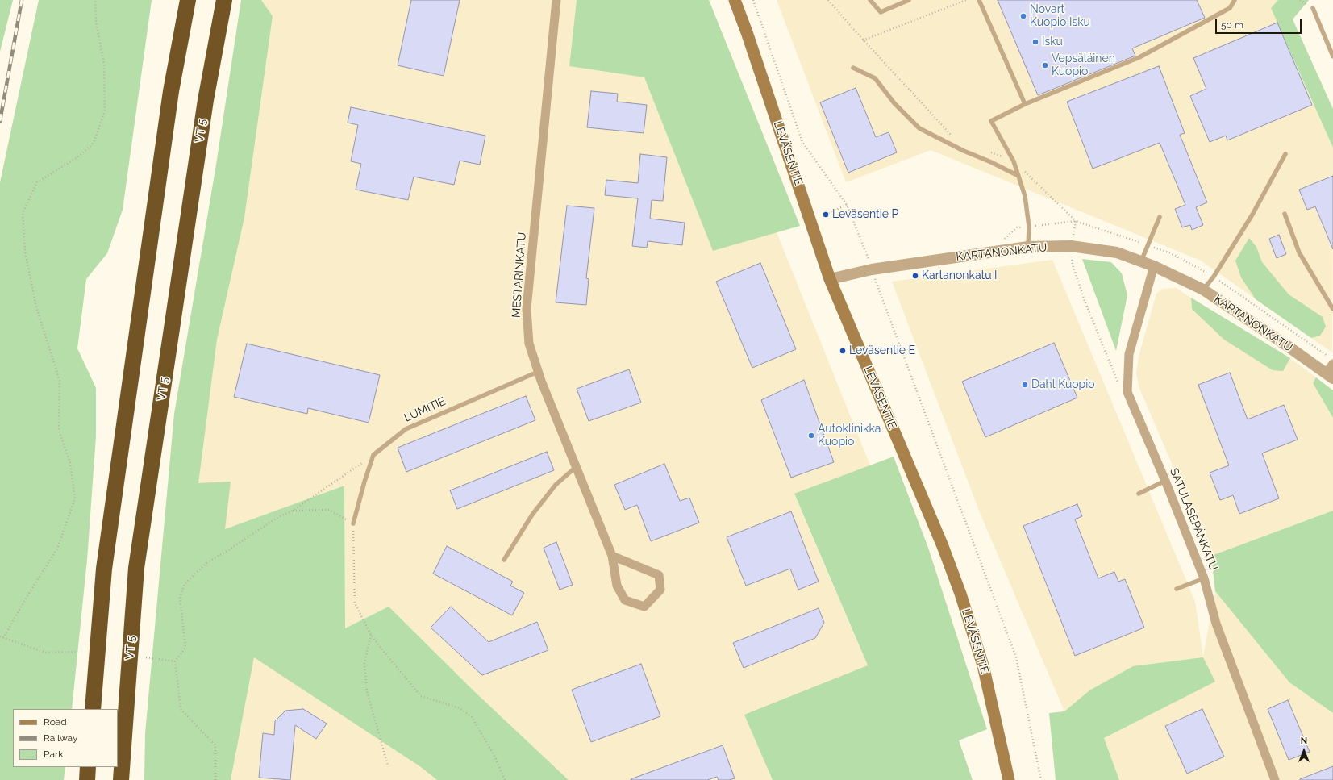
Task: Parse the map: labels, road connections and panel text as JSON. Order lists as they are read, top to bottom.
{
  "streets": {
    "highway": ["VT 5"],
    "main road": ["LEVÄSENTIE"],
    "street": ["KARTANONKATU", "MESTARINKATU", "SATULASEPÄNKATU"],
    "lane": ["LUMITIE"]
  },
  "crossings": [
    ["LEVÄSENTIE", "KARTANONKATU"],
    ["KARTANONKATU", "SATULASEPÄNKATU"],
    ["MESTARINKATU", "LUMITIE"]
  ],
  "places": [
    "Novart Kuopio Isku",
    "Isku",
    "Vepsäläinen Kuopio",
    "Leväsentie P",
    "Kartanonkatu I",
    "Leväsentie E",
    "Dahl Kuopio",
    "Autoklinikka Kuopio"
  ],
  "legend": ["Road", "Railway", "Park"],
  "scale_bar": "50 m",
  "north": "top"
}
